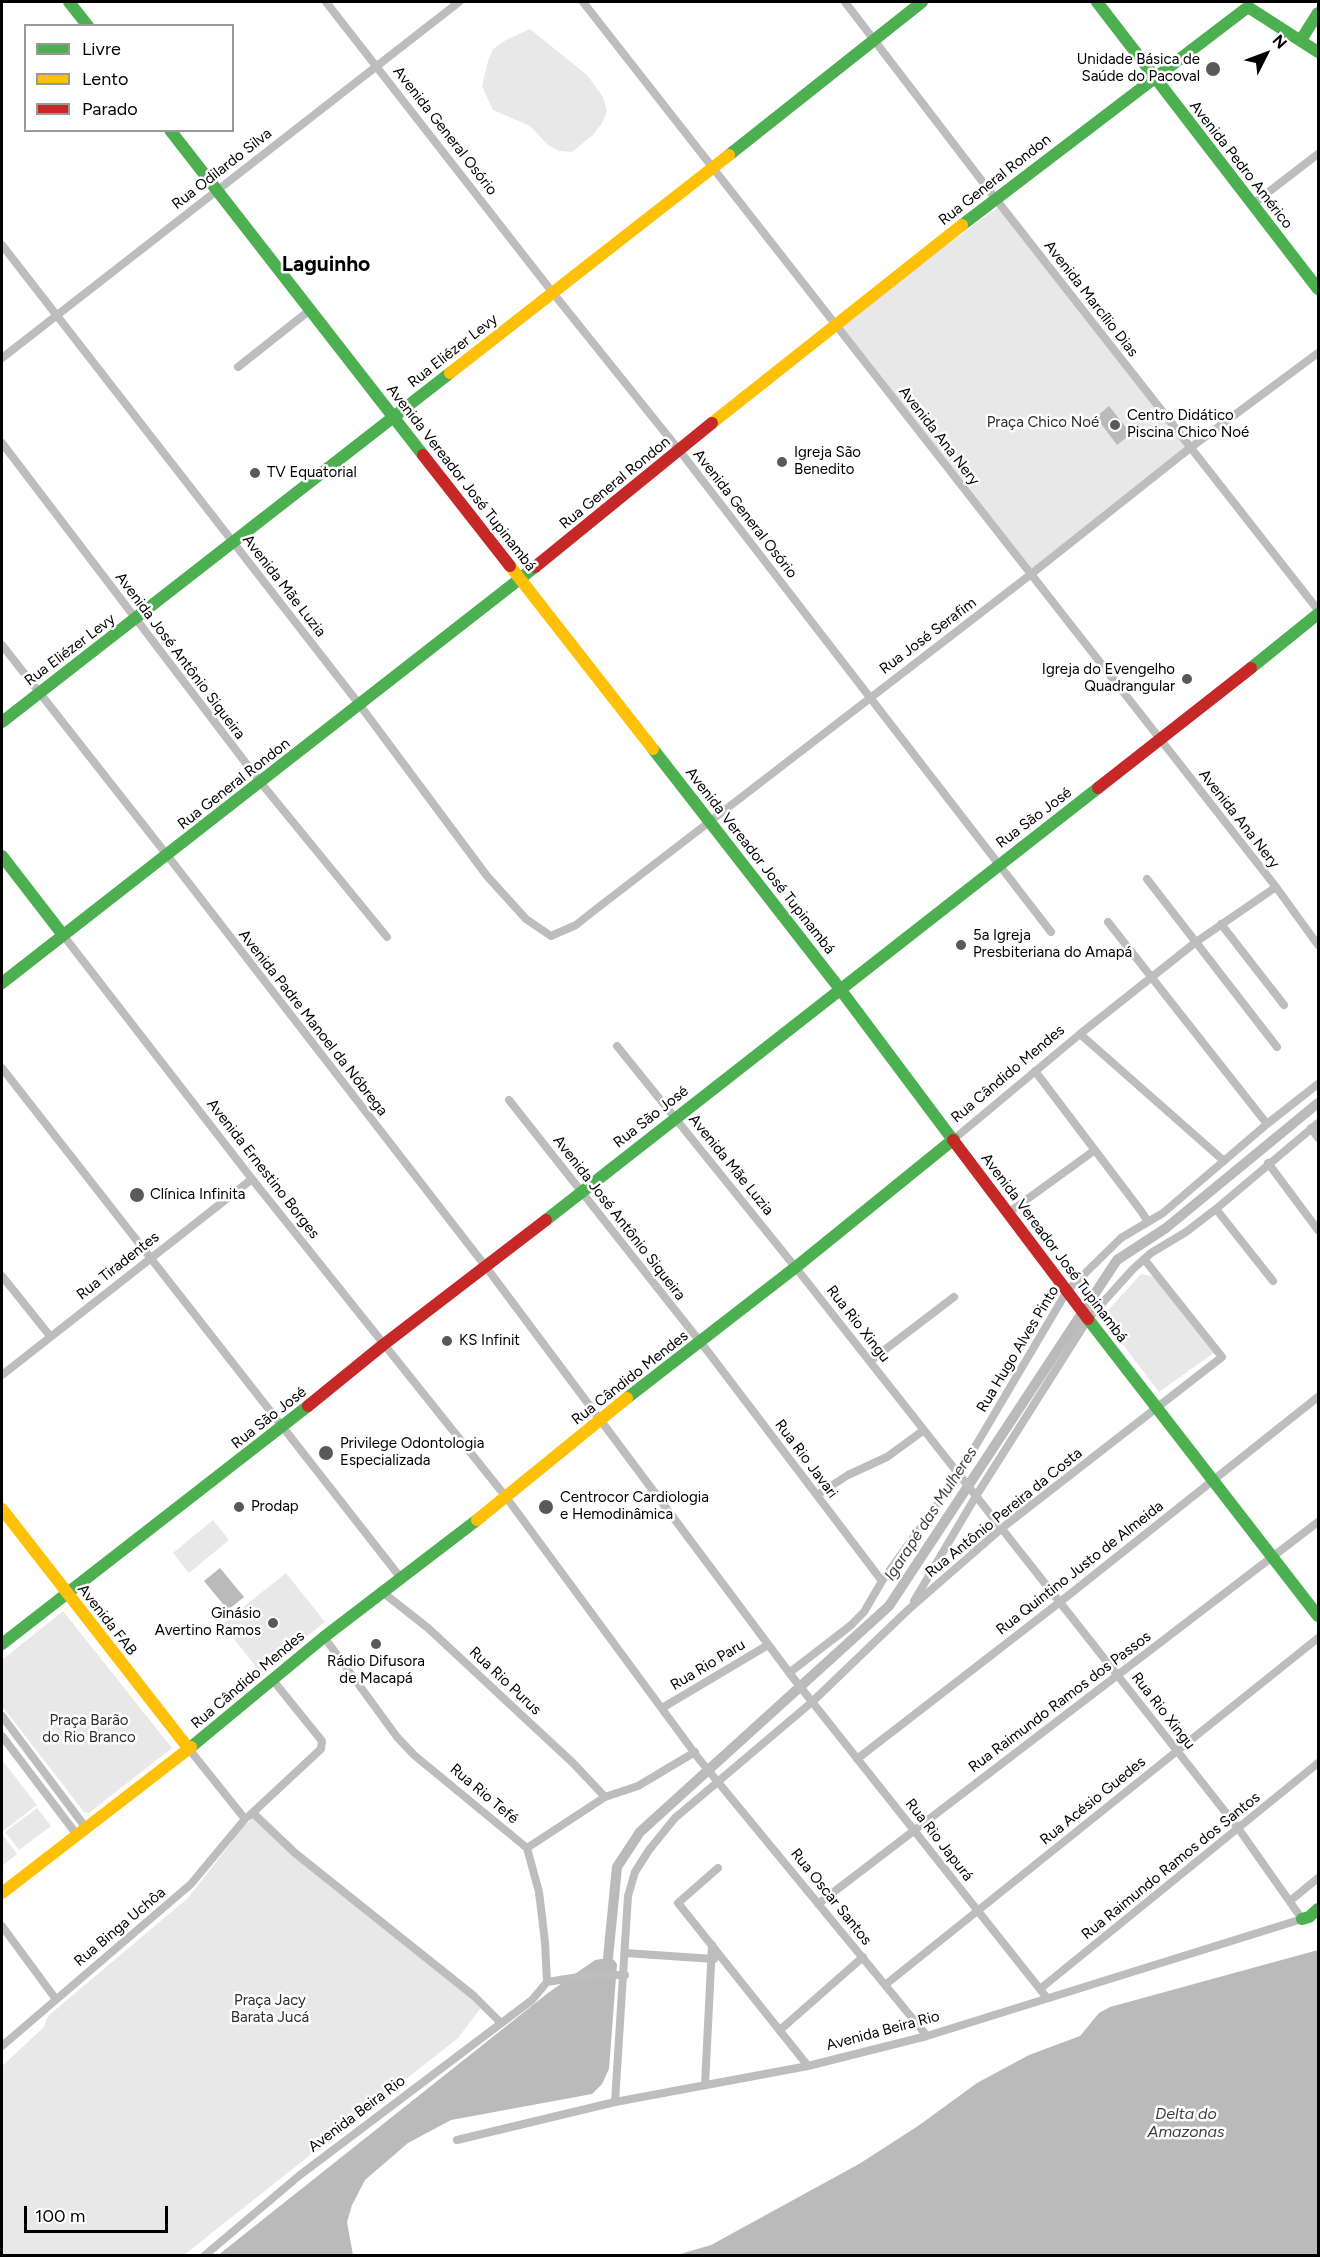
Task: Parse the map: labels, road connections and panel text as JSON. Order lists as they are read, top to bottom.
{
  "streets": {
    "street": [
      "Avenida General Osório",
      "Avenida Pedro Américo",
      "Rua Odilardo Silva",
      "Rua General Rondon",
      "Avenida Marcílio Dias",
      "Rua Eliézer Levy",
      "Avenida Ana Nery",
      "Avenida Vereador José Tupinambá",
      "Avenida Mãe Luzia",
      "Rua José Serafim",
      "Avenida José Antônio Siqueira",
      "Rua São José",
      "Avenida Padre Manoel da Nóbrega",
      "Rua Cândido Mendes",
      "Avenida Ernestino Borges",
      "Rua Tiradentes",
      "Rua Rio Xingu",
      "Rua Hugo Alves Pinto",
      "Rua Rio Javari",
      "Rua Antônio Pereira da Costa",
      "Rua Quintino Justo de Almeida",
      "Avenida FAB",
      "Rua Rio Paru",
      "Rua Rio Purus",
      "Rua Raimundo Ramos dos Passos",
      "Rua Rio Tefé",
      "Rua Acésio Guedes",
      "Rua Rio Japurá",
      "Rua Raimundo Ramos dos Santos",
      "Rua Oscar Santos",
      "Rua Binga Uchôa",
      "Avenida Beira Rio"
    ]
  },
  "crossings": [
    ["Avenida General Osório", "Rua Odilardo Silva"],
    ["Avenida General Osório", "Rua General Rondon"],
    ["Avenida General Osório", "Rua Eliézer Levy"],
    ["Avenida General Osório", "Rua José Serafim"],
    ["Avenida General Osório", "Rua São José"],
    ["Avenida Pedro Américo", "Rua General Rondon"],
    ["Rua Odilardo Silva", "Avenida Vereador José Tupinambá"],
    ["Rua Odilardo Silva", "Avenida Mãe Luzia"],
    ["Rua General Rondon", "Avenida Marcílio Dias"],
    ["Rua General Rondon", "Avenida Ana Nery"],
    ["Rua General Rondon", "Avenida Vereador José Tupinambá"],
    ["Rua General Rondon", "Avenida Mãe Luzia"],
    ["Rua General Rondon", "Avenida José Antônio Siqueira"],
    ["Rua General Rondon", "Avenida Padre Manoel da Nóbrega"],
    ["Rua General Rondon", "Avenida Ernestino Borges"],
    ["Avenida Marcílio Dias", "Rua Eliézer Levy"],
    ["Avenida Marcílio Dias", "Rua José Serafim"],
    ["Avenida Marcílio Dias", "Rua São José"],
    ["Rua Eliézer Levy", "Avenida Ana Nery"],
    ["Rua Eliézer Levy", "Avenida Vereador José Tupinambá"],
    ["Rua Eliézer Levy", "Avenida Mãe Luzia"],
    ["Rua Eliézer Levy", "Avenida José Antônio Siqueira"],
    ["Rua Eliézer Levy", "Avenida Padre Manoel da Nóbrega"],
    ["Avenida Ana Nery", "Rua José Serafim"],
    ["Avenida Ana Nery", "Rua São José"],
    ["Avenida Ana Nery", "Rua Cândido Mendes"],
    ["Avenida Vereador José Tupinambá", "Rua José Serafim"],
    ["Avenida Vereador José Tupinambá", "Rua São José"],
    ["Avenida Vereador José Tupinambá", "Rua Cândido Mendes"],
    ["Avenida Vereador José Tupinambá", "Rua Hugo Alves Pinto"],
    ["Avenida Vereador José Tupinambá", "Rua Antônio Pereira da Costa"],
    ["Avenida Vereador José Tupinambá", "Rua Quintino Justo de Almeida"],
    ["Avenida Vereador José Tupinambá", "Rua Raimundo Ramos dos Passos"],
    ["Avenida Mãe Luzia", "Rua José Serafim"],
    ["Avenida Mãe Luzia", "Rua São José"],
    ["Avenida Mãe Luzia", "Rua Cândido Mendes"],
    ["Avenida Mãe Luzia", "Rua Rio Xingu"],
    ["Avenida José Antônio Siqueira", "Rua São José"],
    ["Avenida José Antônio Siqueira", "Rua Cândido Mendes"],
    ["Avenida José Antônio Siqueira", "Rua Rio Javari"],
    ["Rua São José", "Avenida Padre Manoel da Nóbrega"],
    ["Rua São José", "Avenida Ernestino Borges"],
    ["Rua São José", "Avenida FAB"],
    ["Avenida Padre Manoel da Nóbrega", "Rua Cândido Mendes"],
    ["Rua Cândido Mendes", "Avenida Ernestino Borges"],
    ["Rua Cândido Mendes", "Rua Rio Xingu"],
    ["Rua Cândido Mendes", "Avenida FAB"],
    ["Rua Cândido Mendes", "Rua Rio Purus"],
    ["Rua Cândido Mendes", "Rua Rio Tefé"],
    ["Rua Cândido Mendes", "Rua Binga Uchôa"],
    ["Avenida Ernestino Borges", "Rua Tiradentes"],
    ["Rua Rio Xingu", "Rua Hugo Alves Pinto"],
    ["Rua Rio Xingu", "Rua Antônio Pereira da Costa"],
    ["Rua Rio Xingu", "Rua Quintino Justo de Almeida"],
    ["Rua Rio Xingu", "Rua Raimundo Ramos dos Passos"],
    ["Rua Rio Xingu", "Rua Acésio Guedes"],
    ["Rua Rio Xingu", "Rua Raimundo Ramos dos Santos"],
    ["Rua Rio Xingu", "Avenida Beira Rio"],
    ["Rua Hugo Alves Pinto", "Rua Rio Javari"],
    ["Rua Hugo Alves Pinto", "Rua Rio Japurá"],
    ["Rua Antônio Pereira da Costa", "Rua Rio Japurá"],
    ["Rua Antônio Pereira da Costa", "Rua Oscar Santos"],
    ["Rua Antônio Pereira da Costa", "Avenida Beira Rio"],
    ["Rua Quintino Justo de Almeida", "Rua Rio Japurá"],
    ["Rua Raimundo Ramos dos Passos", "Rua Rio Japurá"],
    ["Rua Raimundo Ramos dos Passos", "Rua Oscar Santos"],
    ["Rua Acésio Guedes", "Rua Rio Japurá"],
    ["Rua Acésio Guedes", "Rua Oscar Santos"],
    ["Rua Rio Japurá", "Rua Raimundo Ramos dos Santos"],
    ["Rua Rio Japurá", "Avenida Beira Rio"],
    ["Rua Oscar Santos", "Avenida Beira Rio"]
  ],
  "districts": ["Laguinho"],
  "water": ["Igarapé das Mulheres", "Delta do Amazonas"],
  "parks": ["Praça Chico Noé", "Praça Barão do Rio Branco", "Praça Jacy Barata Jucá"],
  "places": [
    "Unidade Básica de Saúde do Pacoval",
    "Centro Didático Piscina Chico Noé",
    "Igreja São Benedito",
    "TV Equatorial",
    "Igreja do Evengelho Quadrangular",
    "5a Igreja Presbiteriana do Amapá",
    "Clínica Infinita",
    "KS Infinit",
    "Privilege Odontologia Especializada",
    "Prodap",
    "Centrocor Cardiologia e Hemodinâmica",
    "Ginásio Avertino Ramos",
    "Rádio Difusora de Macapá"
  ],
  "legend": ["Livre", "Lento", "Parado"],
  "scale_bar": "100 m",
  "north": "top right"
}
